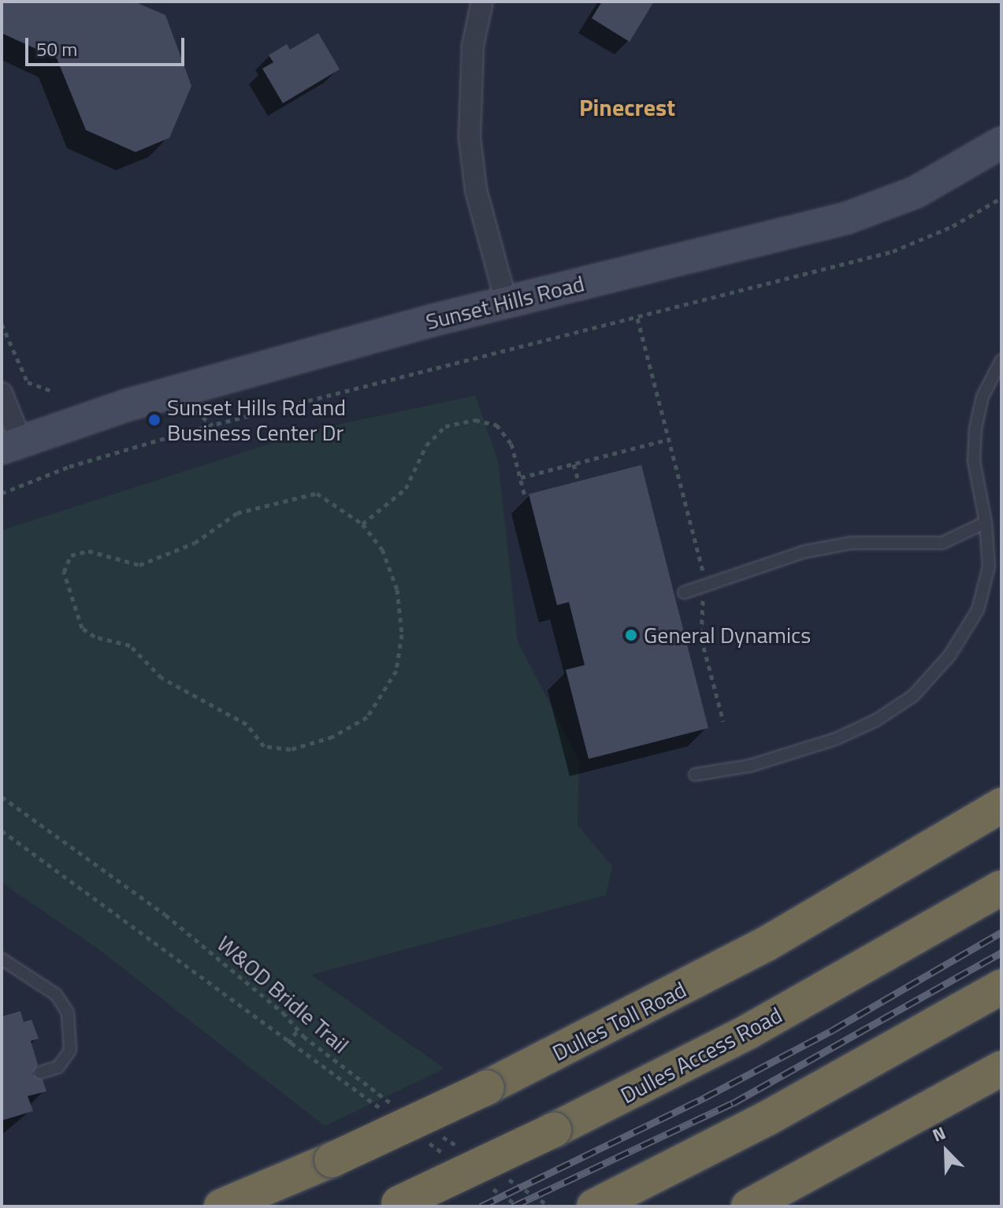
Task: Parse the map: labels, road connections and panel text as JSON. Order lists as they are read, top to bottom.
{
  "streets": {
    "highway": ["Dulles Toll Road", "Dulles Access Road"],
    "main road": ["Sunset Hills Road"],
    "path": ["W&OD Bridle Trail"]
  },
  "districts": ["Pinecrest"],
  "places": ["Sunset Hills Rd and Business Center Dr", "General Dynamics"],
  "scale_bar": "50 m",
  "north": "top left"
}
